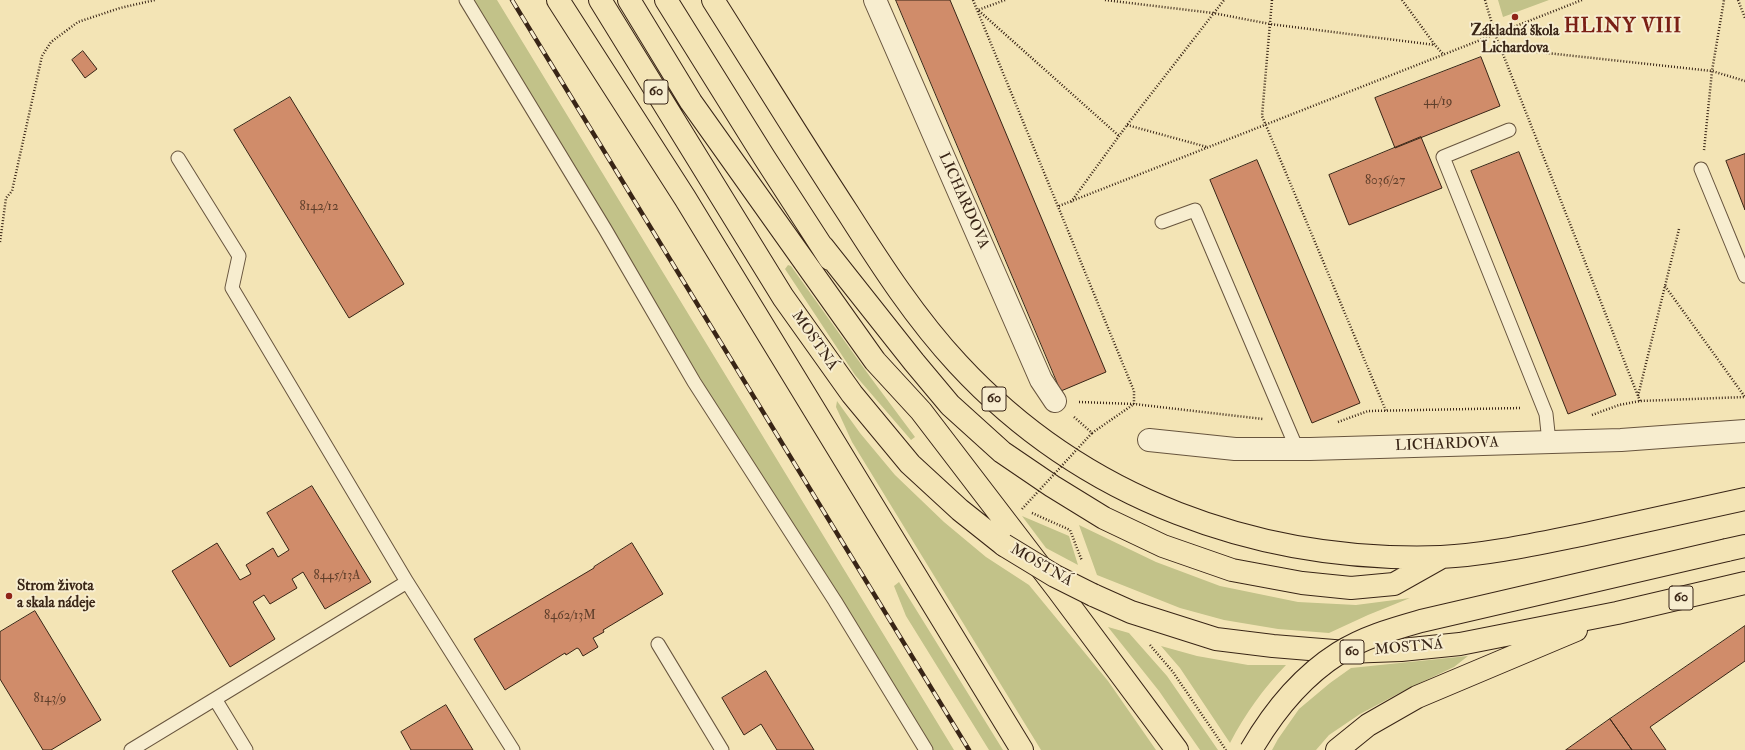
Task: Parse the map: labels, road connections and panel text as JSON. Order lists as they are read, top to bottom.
{
  "streets": {
    "main road": ["60", "MOSTNÁ"],
    "street": ["LICHARDOVA"]
  },
  "districts": ["HLINY VIII"],
  "places": ["Základná škola Lichardova", "Strom života a skala nádeje"],
  "house_numbers": [
    "44/19",
    "8036/27",
    "8142/12",
    "8445/13A",
    "8462/13M",
    "8143/9"
  ]
}
